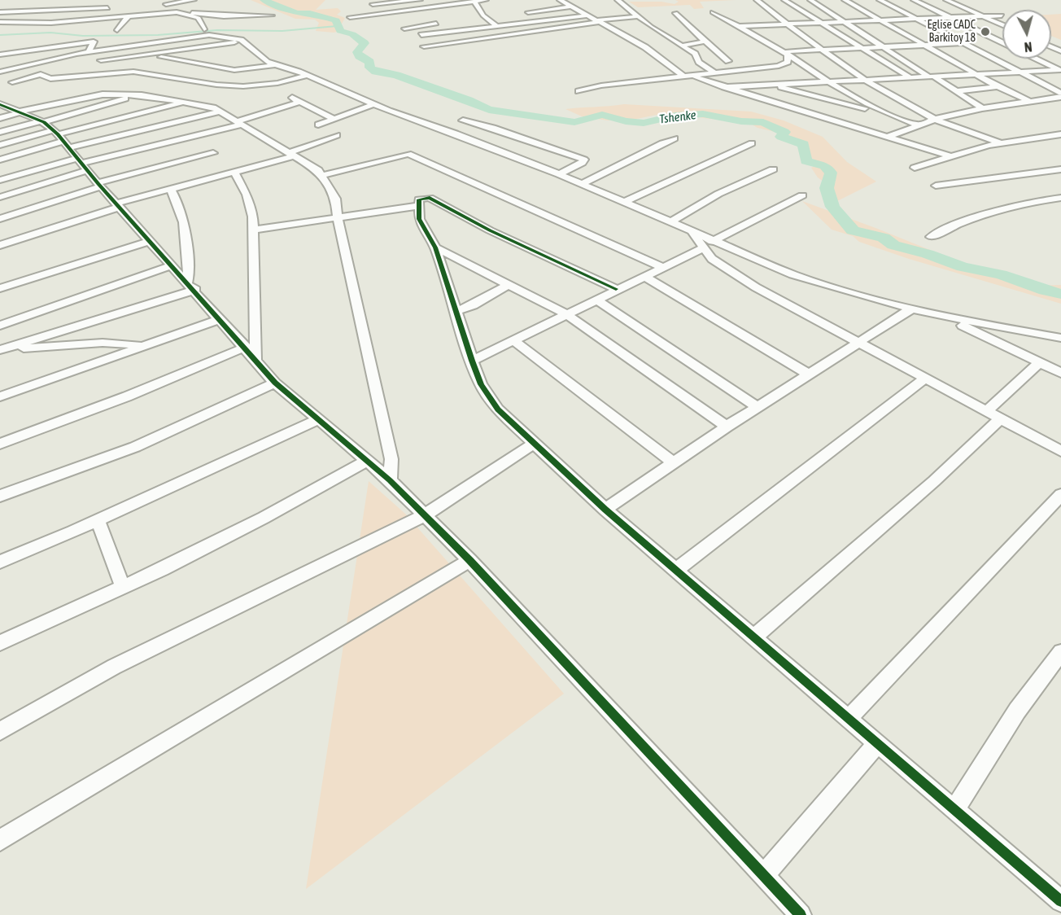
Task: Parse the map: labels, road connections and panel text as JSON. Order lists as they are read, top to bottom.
{
  "water": ["Tshenke"],
  "places": ["Eglise CADC Barkitoy 18"],
  "north": "bottom"
}
